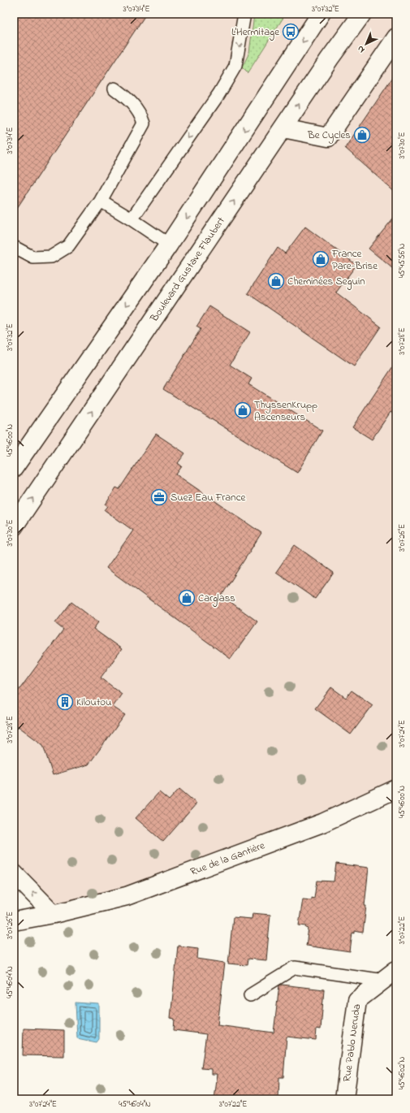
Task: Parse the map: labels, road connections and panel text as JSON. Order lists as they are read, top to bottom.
{
  "streets": {
    "main road": ["Boulevard Gustave Flaubert", "Rue de la Gantière", "Rue Pablo Neruda"]
  },
  "places": {
    "bus stop": ["L'Hermitage"],
    "shop": [
      "Be Cycles",
      "France Pare-Brise",
      "Cheminées Seguin",
      "ThyssenKrupp Ascenseurs",
      "Carglass"
    ],
    "office": ["Suez Eau France"],
    "building": ["Kiloutou"]
  },
  "north": "bottom left",
  "coordinates": [
    "3°07'34\"E",
    "3°07'32\"E",
    "3°07'30\"E",
    "45°45'56\"N",
    "3°07'28\"E",
    "45°46'00\"N",
    "3°07'26\"E",
    "3°07'24\"E",
    "3°07'22\"E",
    "45°46'04\"N",
    "45°46'02\"N"
  ]
}
